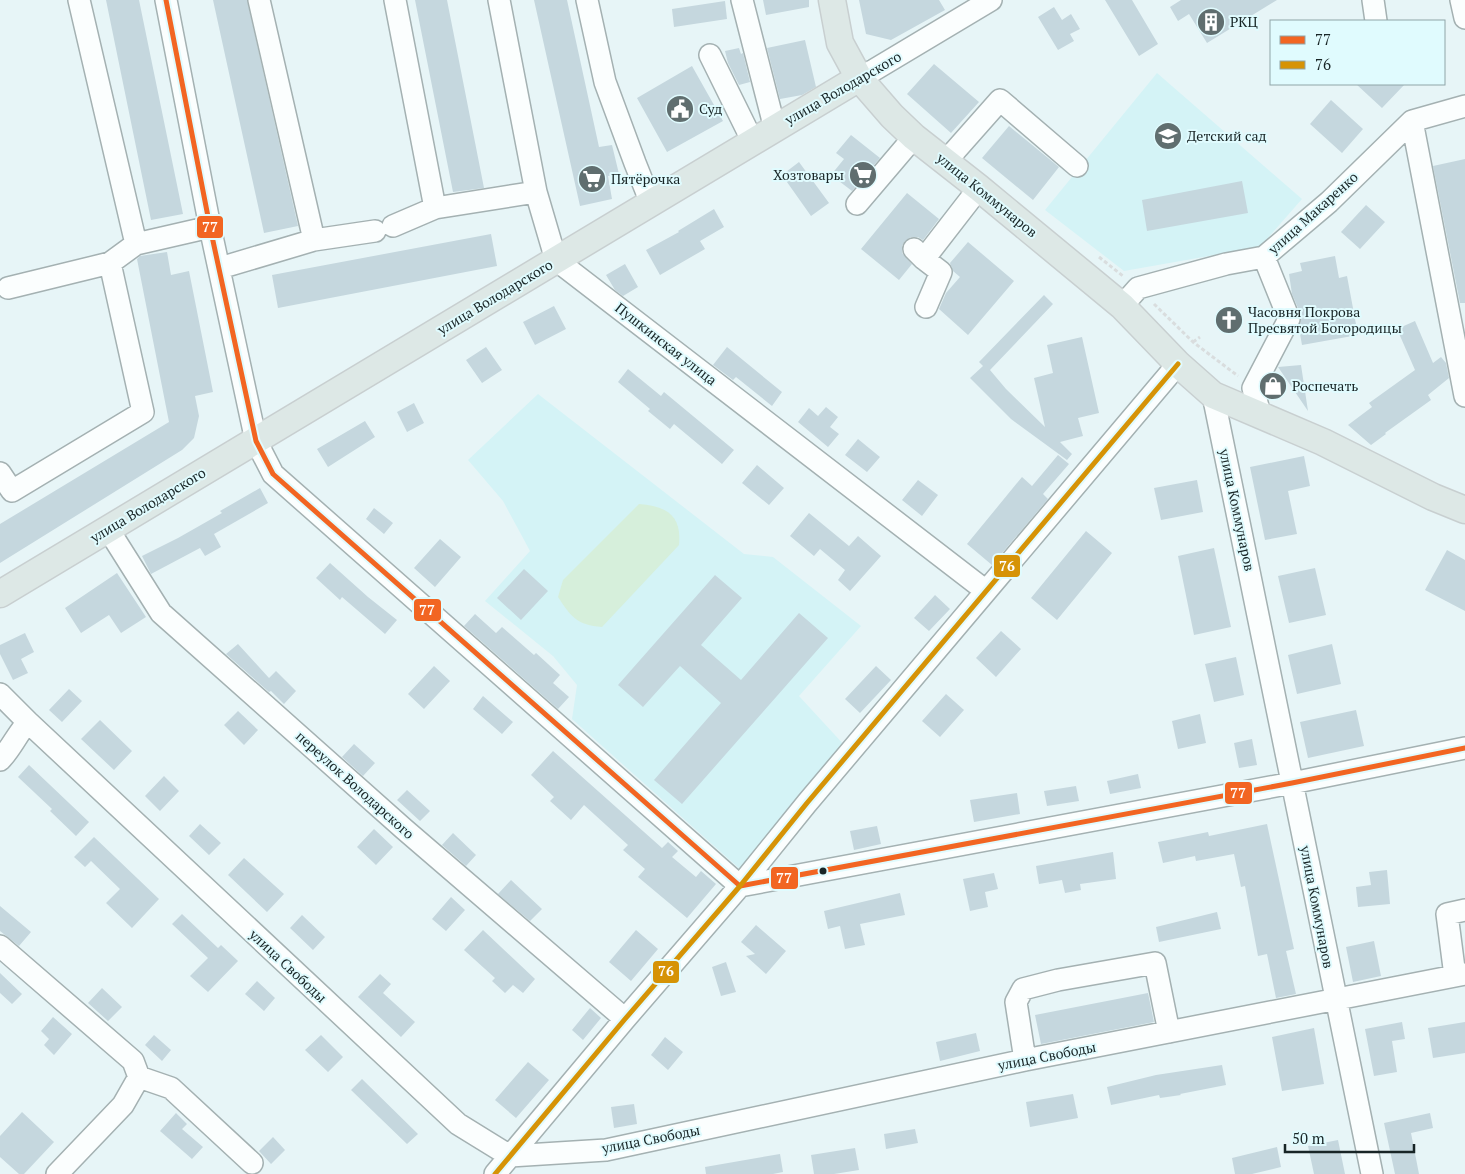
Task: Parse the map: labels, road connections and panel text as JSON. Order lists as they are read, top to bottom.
{
  "streets": {
    "main road": ["улица Володарского", "улица Коммунаров"],
    "street": [
      "улица Макаренко",
      "Пушкинская улица",
      "переулок Володарского",
      "улица Свободы"
    ]
  },
  "crossings": [
    ["улица Володарского", "улица Коммунаров"],
    ["улица Володарского", "Пушкинская улица"],
    ["улица Володарского", "переулок Володарского"],
    ["улица Коммунаров", "улица Макаренко"],
    ["улица Коммунаров", "улица Свободы"]
  ],
  "places": {
    "building": ["РКЦ"],
    "public building": ["Суд"],
    "school or university": ["Детский сад"],
    "supermarket": ["Хозтовары", "Пятёрочка"],
    "church": ["Часовня Покрова Пресвятой Богородицы"],
    "shop": ["Роспечать"]
  },
  "lines": ["transit line 77", "transit line 76"],
  "legend": ["77", "76"],
  "scale_bar": "50 m"
}
